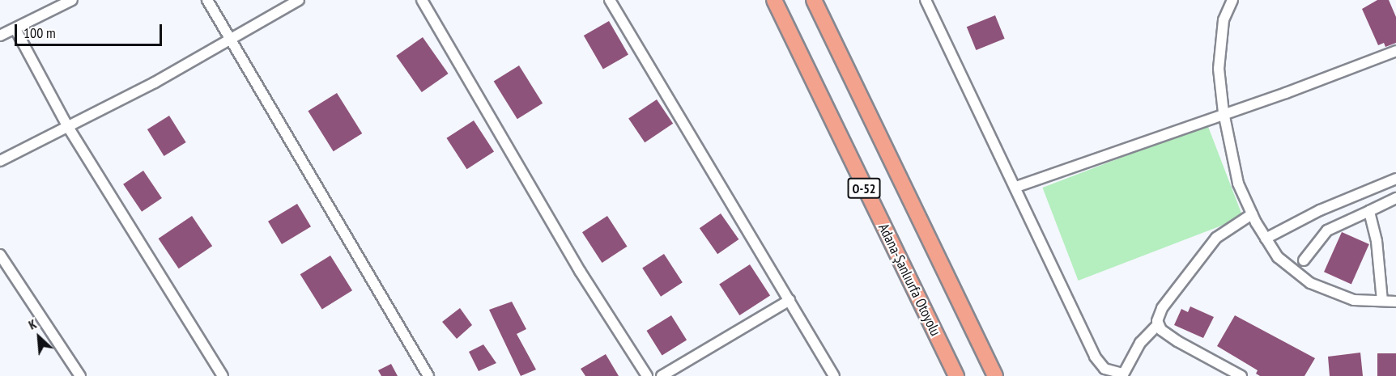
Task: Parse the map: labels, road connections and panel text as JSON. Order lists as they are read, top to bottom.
{
  "streets": {
    "highway": ["O-52", "Adana-Şanlıurfa Otoyolu"]
  },
  "scale_bar": "100 m",
  "north": "top left"
}
